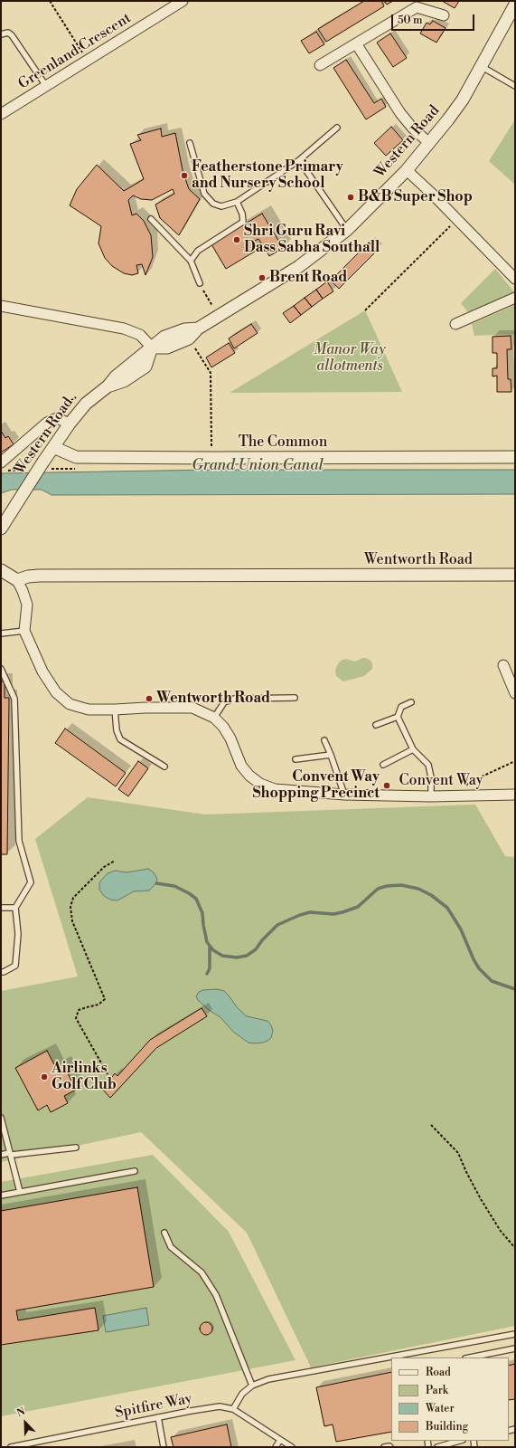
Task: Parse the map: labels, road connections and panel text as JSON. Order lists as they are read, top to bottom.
{
  "streets": {
    "street": [
      "Greenland Crescent",
      "Western Road",
      "The Common",
      "Wentworth Road",
      "Convent Way"
    ],
    "lane": ["Spitfire Way"]
  },
  "crossings": [
    ["Western Road", "The Common"],
    ["Wentworth Road", "Convent Way"]
  ],
  "water": ["Grand Union Canal"],
  "parks": ["Manor Way allotments"],
  "places": [
    "Featherstone Primary and Nursery School",
    "B&B Super Shop",
    "Shri Guru Ravi Dass Sabha Southall",
    "Brent Road",
    "Wentworth Road",
    "Convent Way Shopping Precinct",
    "Airlinks Golf Club"
  ],
  "legend": [
    "Road",
    "Park",
    "Water",
    "Building"
  ],
  "scale_bar": "50 m",
  "north": "top left"
}
